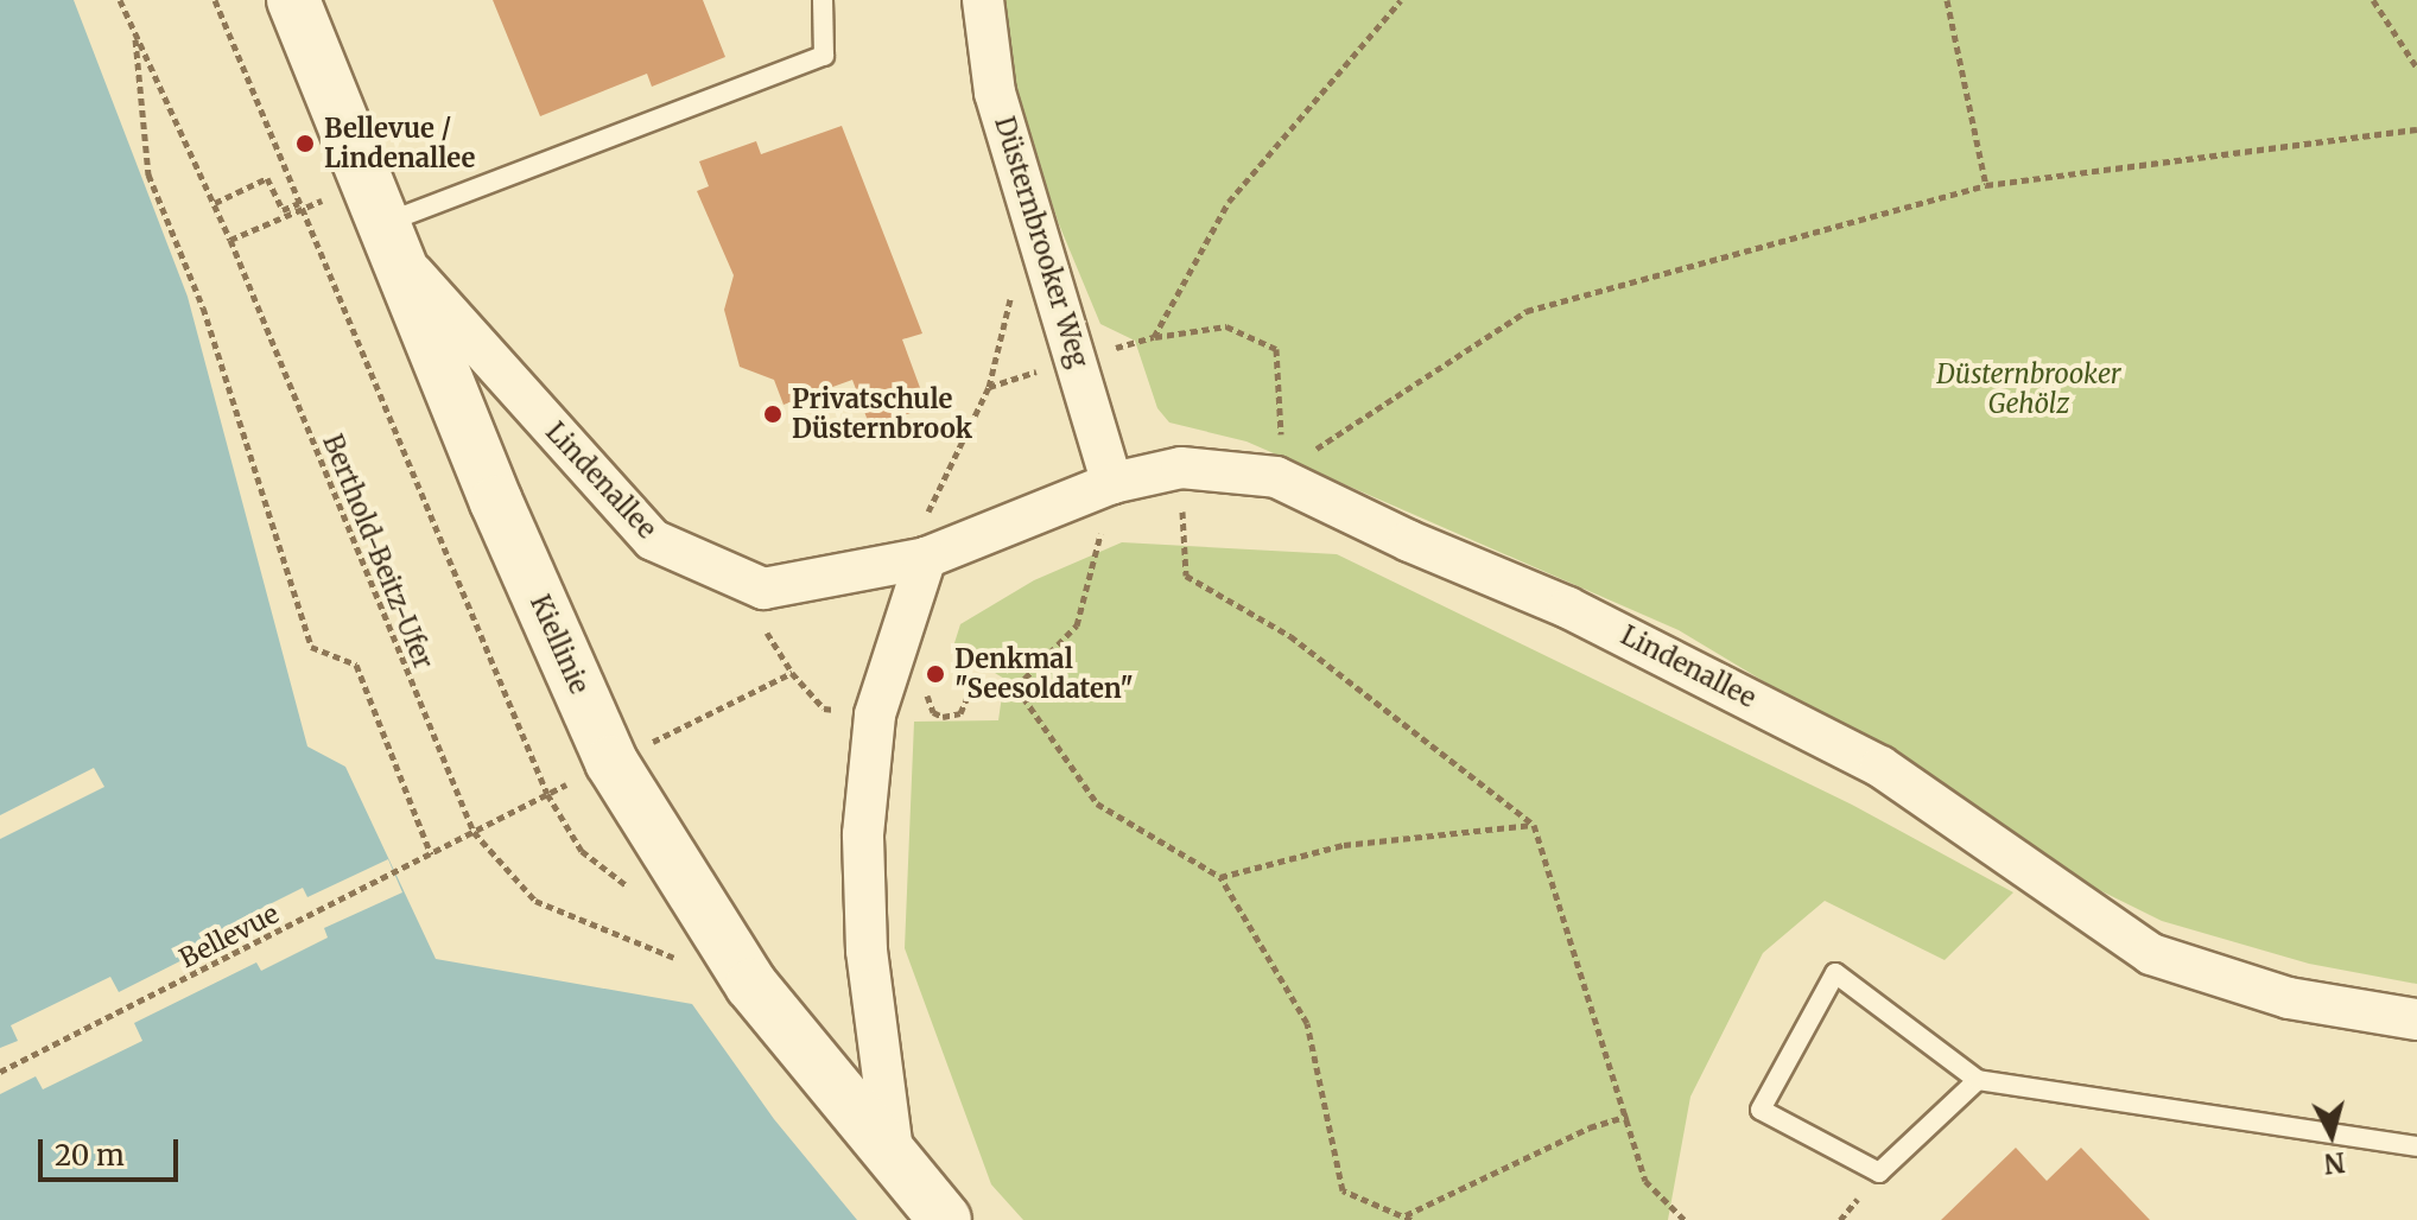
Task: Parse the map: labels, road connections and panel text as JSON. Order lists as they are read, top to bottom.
{
  "streets": {
    "street": ["Düsternbrooker Weg", "Lindenallee", "Kiellinie"],
    "path": ["Berthold-Beitz-Ufer", "Bellevue"]
  },
  "crossings": [
    ["Düsternbrooker Weg", "Lindenallee"],
    ["Lindenallee", "Kiellinie"],
    ["Berthold-Beitz-Ufer", "Bellevue"],
    ["Kiellinie", "Bellevue"]
  ],
  "parks": ["Düsternbrooker Gehölz"],
  "places": ["Bellevue / Lindenallee", "Privatschule Düsternbrook", "Denkmal \"Seesoldaten\""],
  "scale_bar": "20 m",
  "north": "bottom"
}
